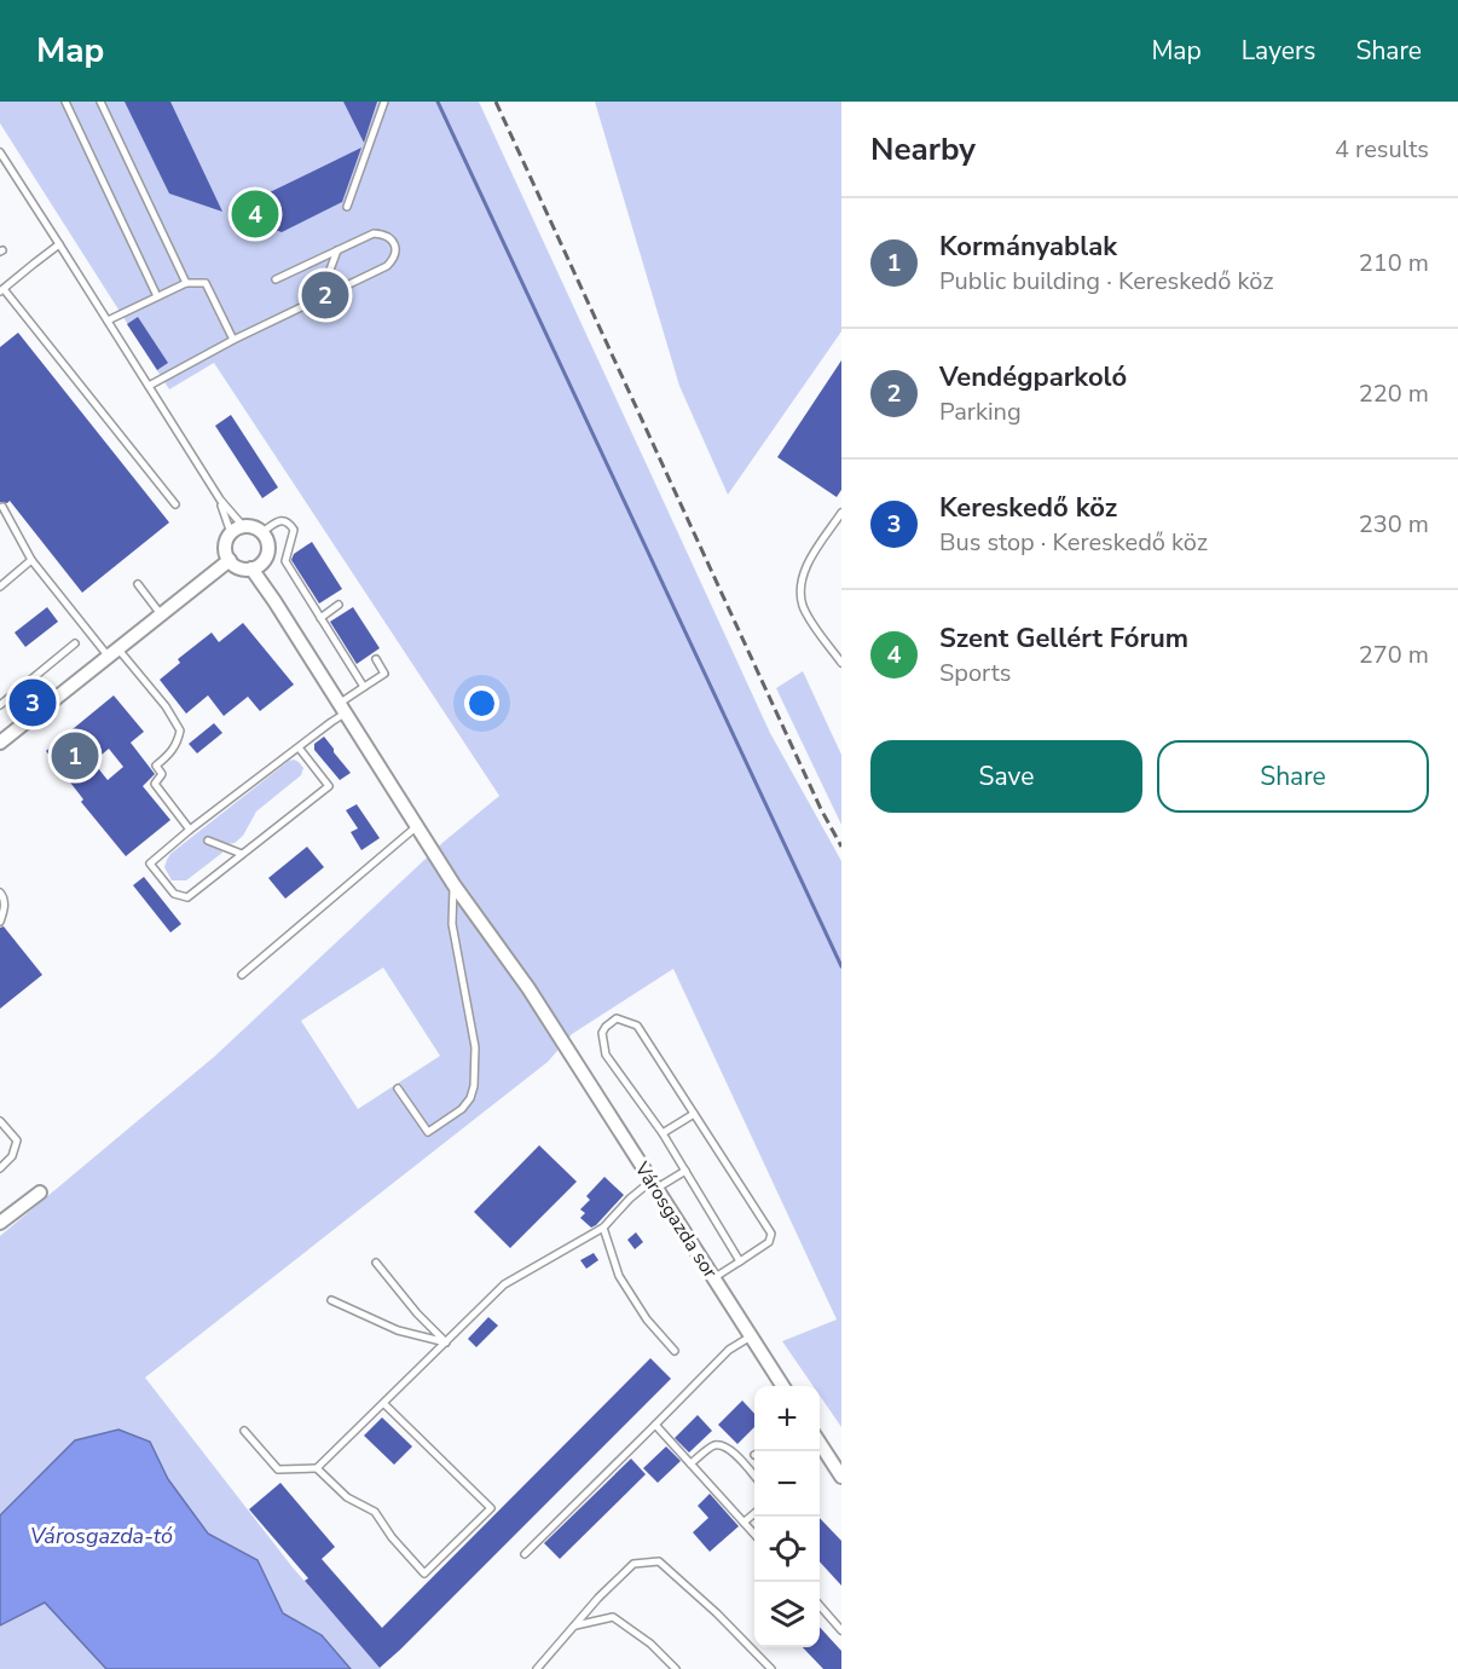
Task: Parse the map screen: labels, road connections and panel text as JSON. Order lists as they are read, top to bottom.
{
  "streets": {
    "street": ["Városgazda sor"]
  },
  "water": ["Városgazda-tó"],
  "page": {
    "header": "Map",
    "nav": ["Map", "Layers", "Share"],
    "heading": ["Nearby", "4 results"],
    "pins": [
      "4",
      "2",
      "3",
      "1"
    ],
    "list": [
      {
        "mark": "1",
        "name": "Kormányablak",
        "note": "Public building · Kereskedő köz",
        "value": "210 m"
      },
      {
        "mark": "2",
        "name": "Vendégparkoló",
        "note": "Parking",
        "value": "220 m"
      },
      {
        "mark": "3",
        "name": "Kereskedő köz",
        "note": "Bus stop · Kereskedő köz",
        "value": "230 m"
      },
      {
        "mark": "4",
        "name": "Szent Gellért Fórum",
        "note": "Sports",
        "value": "270 m"
      }
    ],
    "buttons": ["Save", "Share"],
    "map_buttons": ["+", "−"]
  }
}
